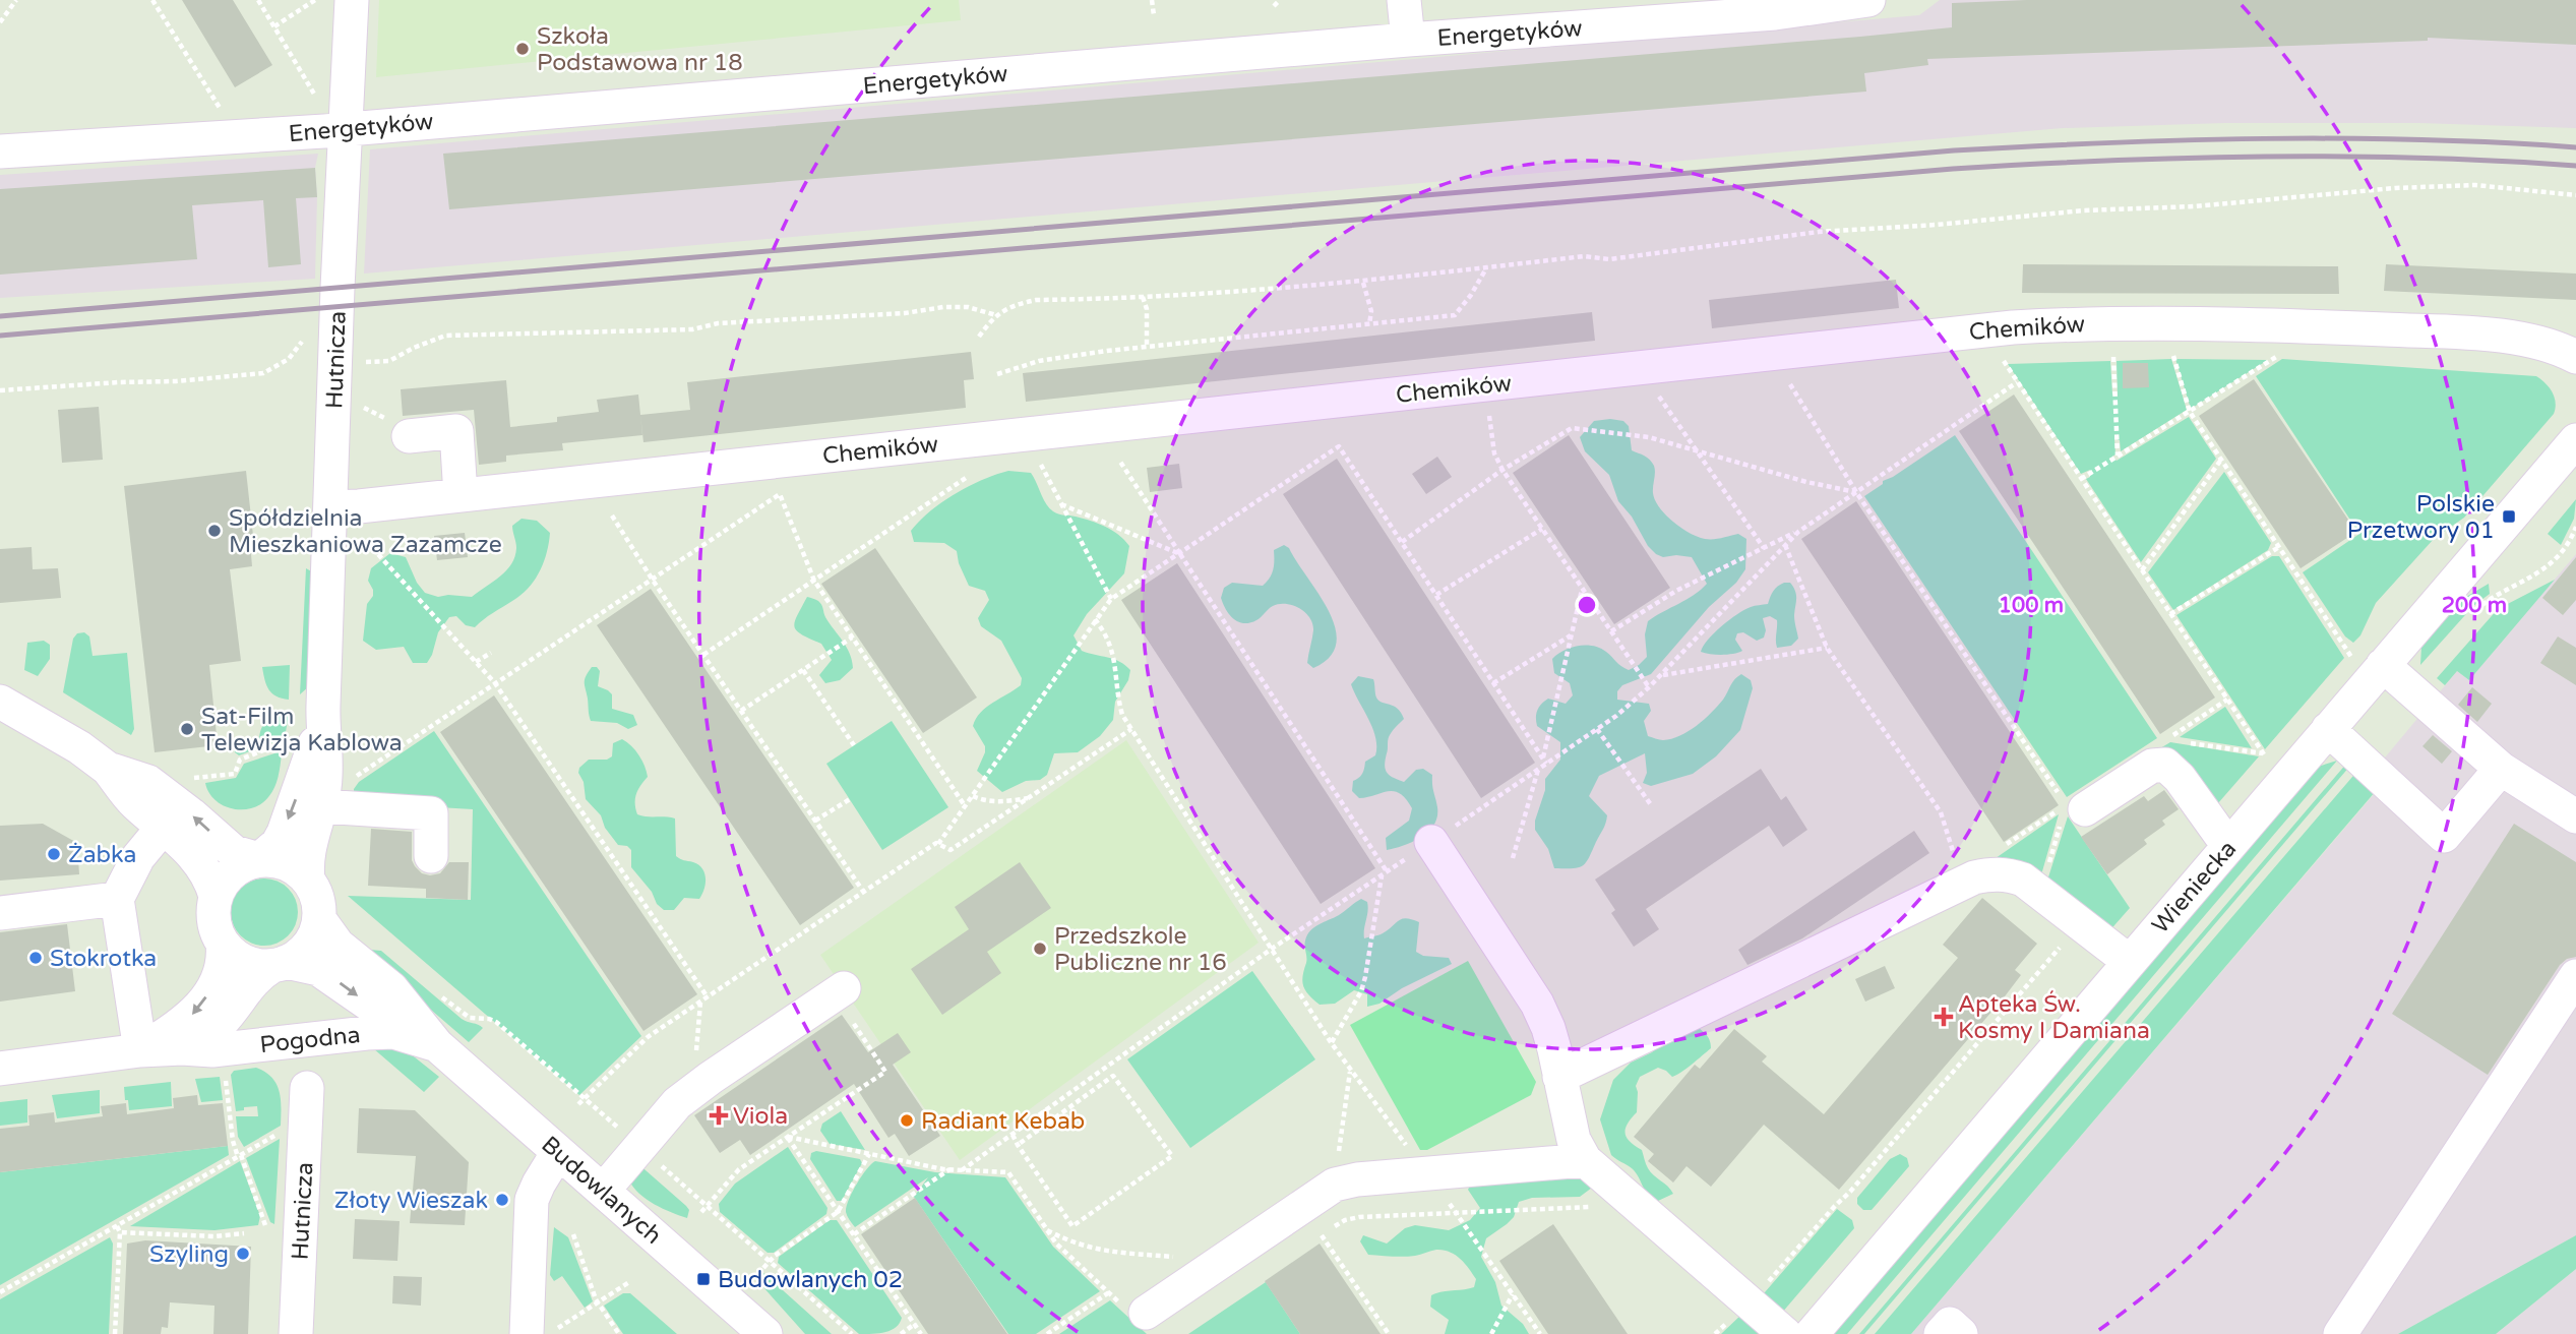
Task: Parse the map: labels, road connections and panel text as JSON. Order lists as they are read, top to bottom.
{
  "streets": {
    "street": [
      "Energetyków",
      "Chemików",
      "Hutnicza",
      "Wieniecka",
      "Pogodna",
      "Budowlanych"
    ]
  },
  "crossings": [
    ["Energetyków", "Hutnicza"],
    ["Chemików", "Hutnicza"],
    ["Hutnicza", "Pogodna"],
    ["Hutnicza", "Budowlanych"],
    ["Pogodna", "Budowlanych"]
  ],
  "places": {
    "other": [
      "Szkoła Podstawowa nr 18",
      "Spółdzielnia Mieszkaniowa Zazamcze",
      "Sat-Film Telewizja Kablowa",
      "Żabka",
      "Przedszkole Publiczne nr 16",
      "Stokrotka",
      "Radiant Kebab",
      "Złoty Wieszak",
      "Szyling"
    ],
    "transit": ["Polskie Przetwory 01", "Budowlanych 02"],
    "health": ["Apteka Św. Kosmy I Damiana", "Viola"]
  },
  "rings": ["100 m", "200 m"]
}
